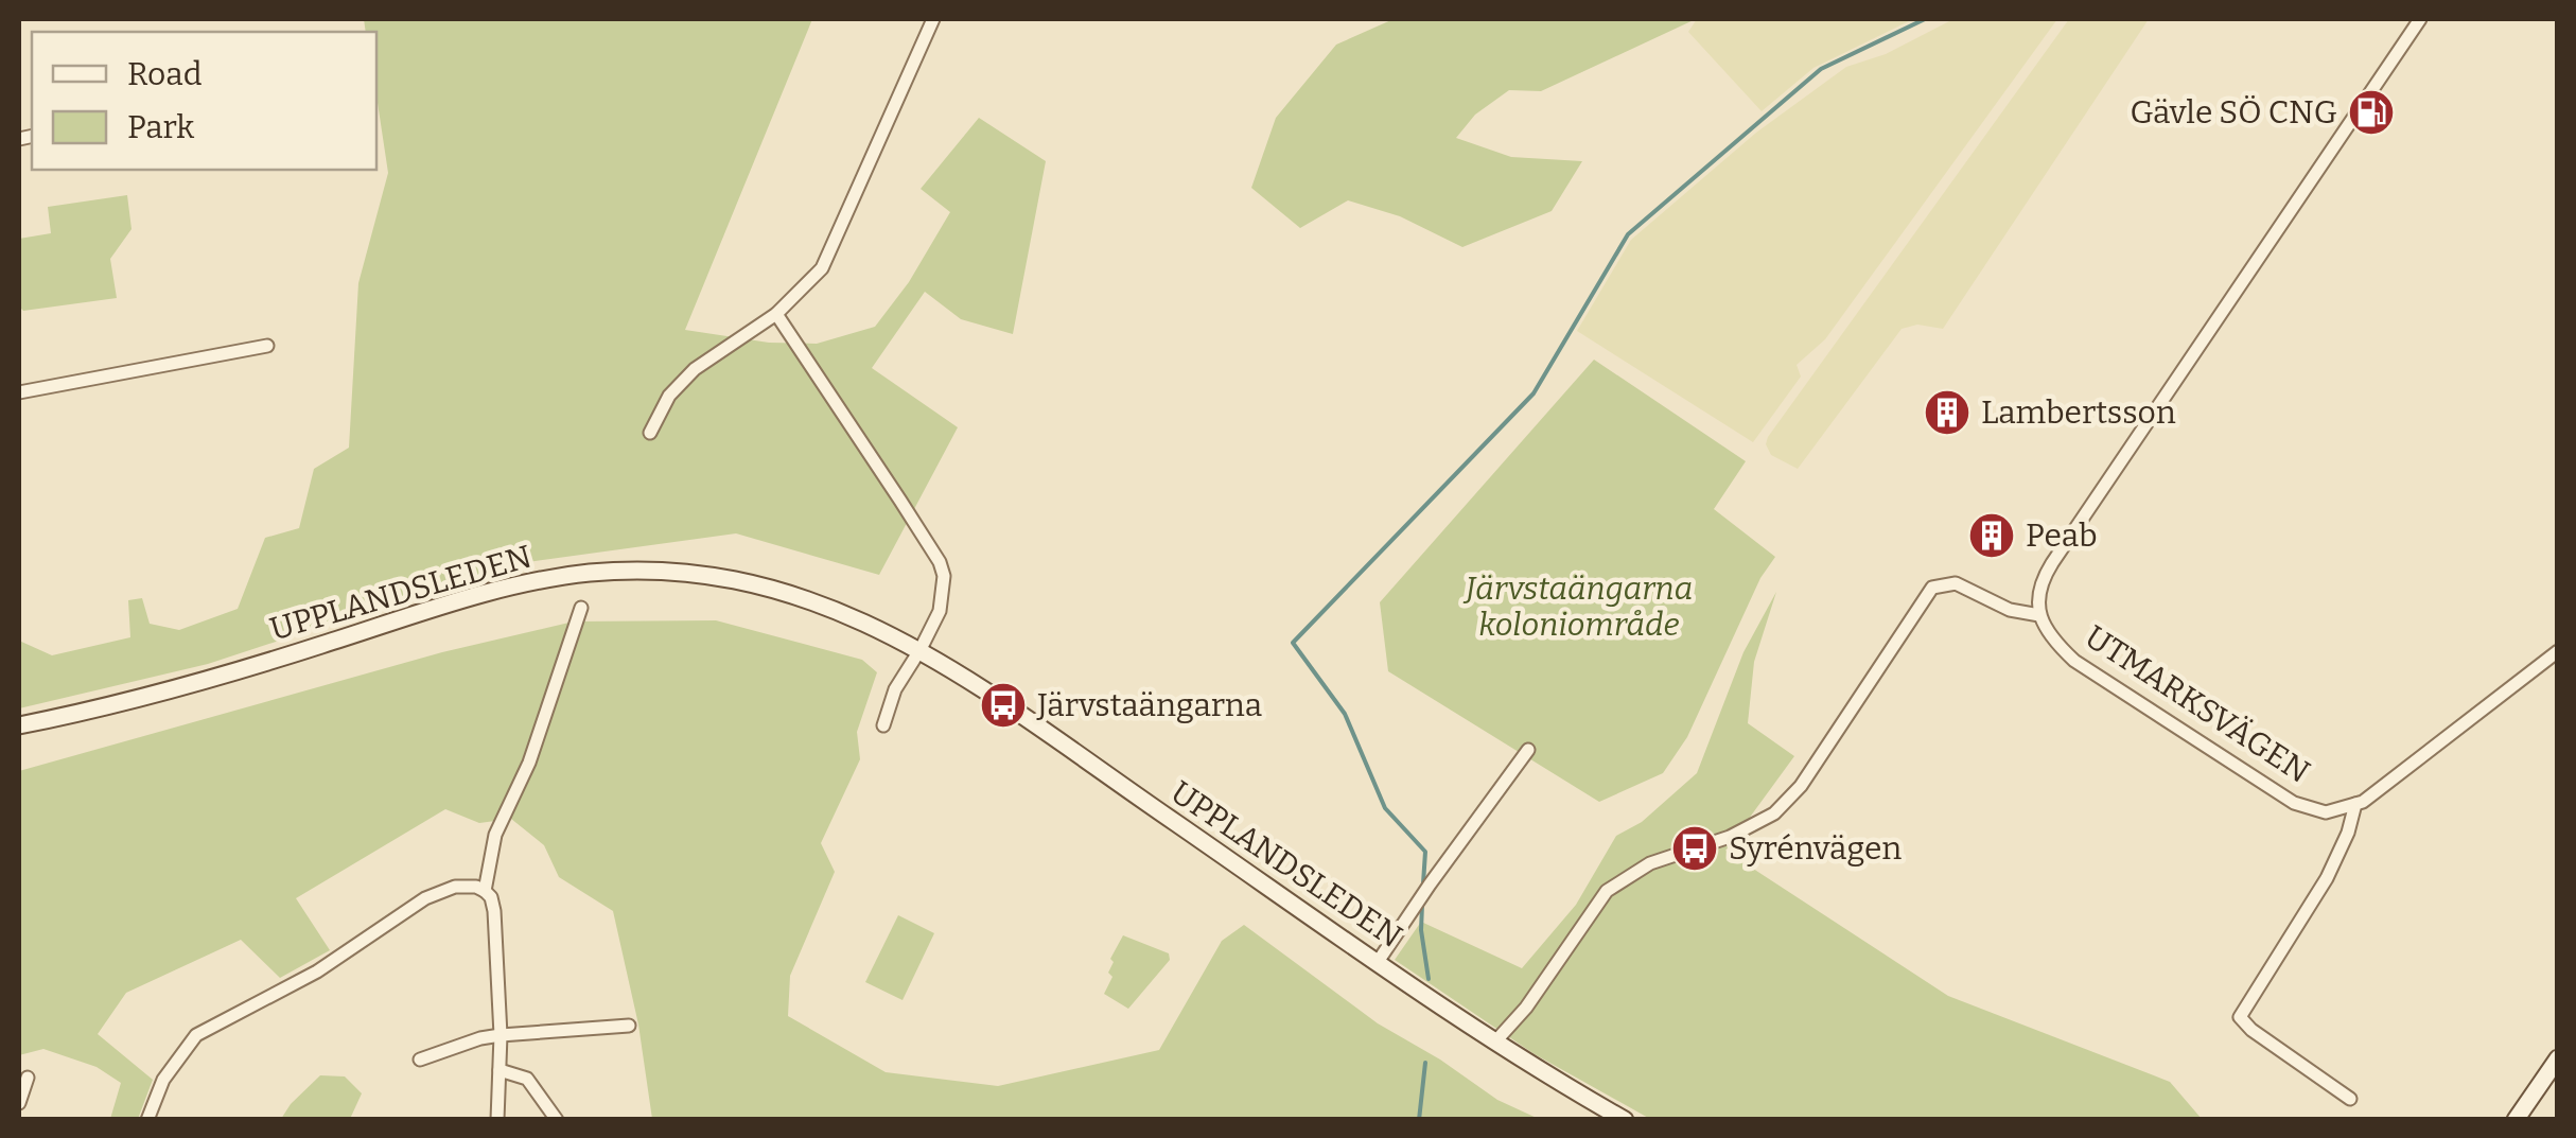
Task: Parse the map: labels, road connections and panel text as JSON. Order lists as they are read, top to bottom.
{
  "streets": {
    "street": ["UPPLANDSLEDEN", "UTMARKSVÄGEN"]
  },
  "parks": ["Järvstaängarna koloniområde"],
  "places": {
    "fuel station": ["Gävle SÖ CNG"],
    "building": ["Lambertsson", "Peab"],
    "bus stop": ["Järvstaängarna", "Syrénvägen"]
  },
  "legend": ["Road", "Park"]
}
